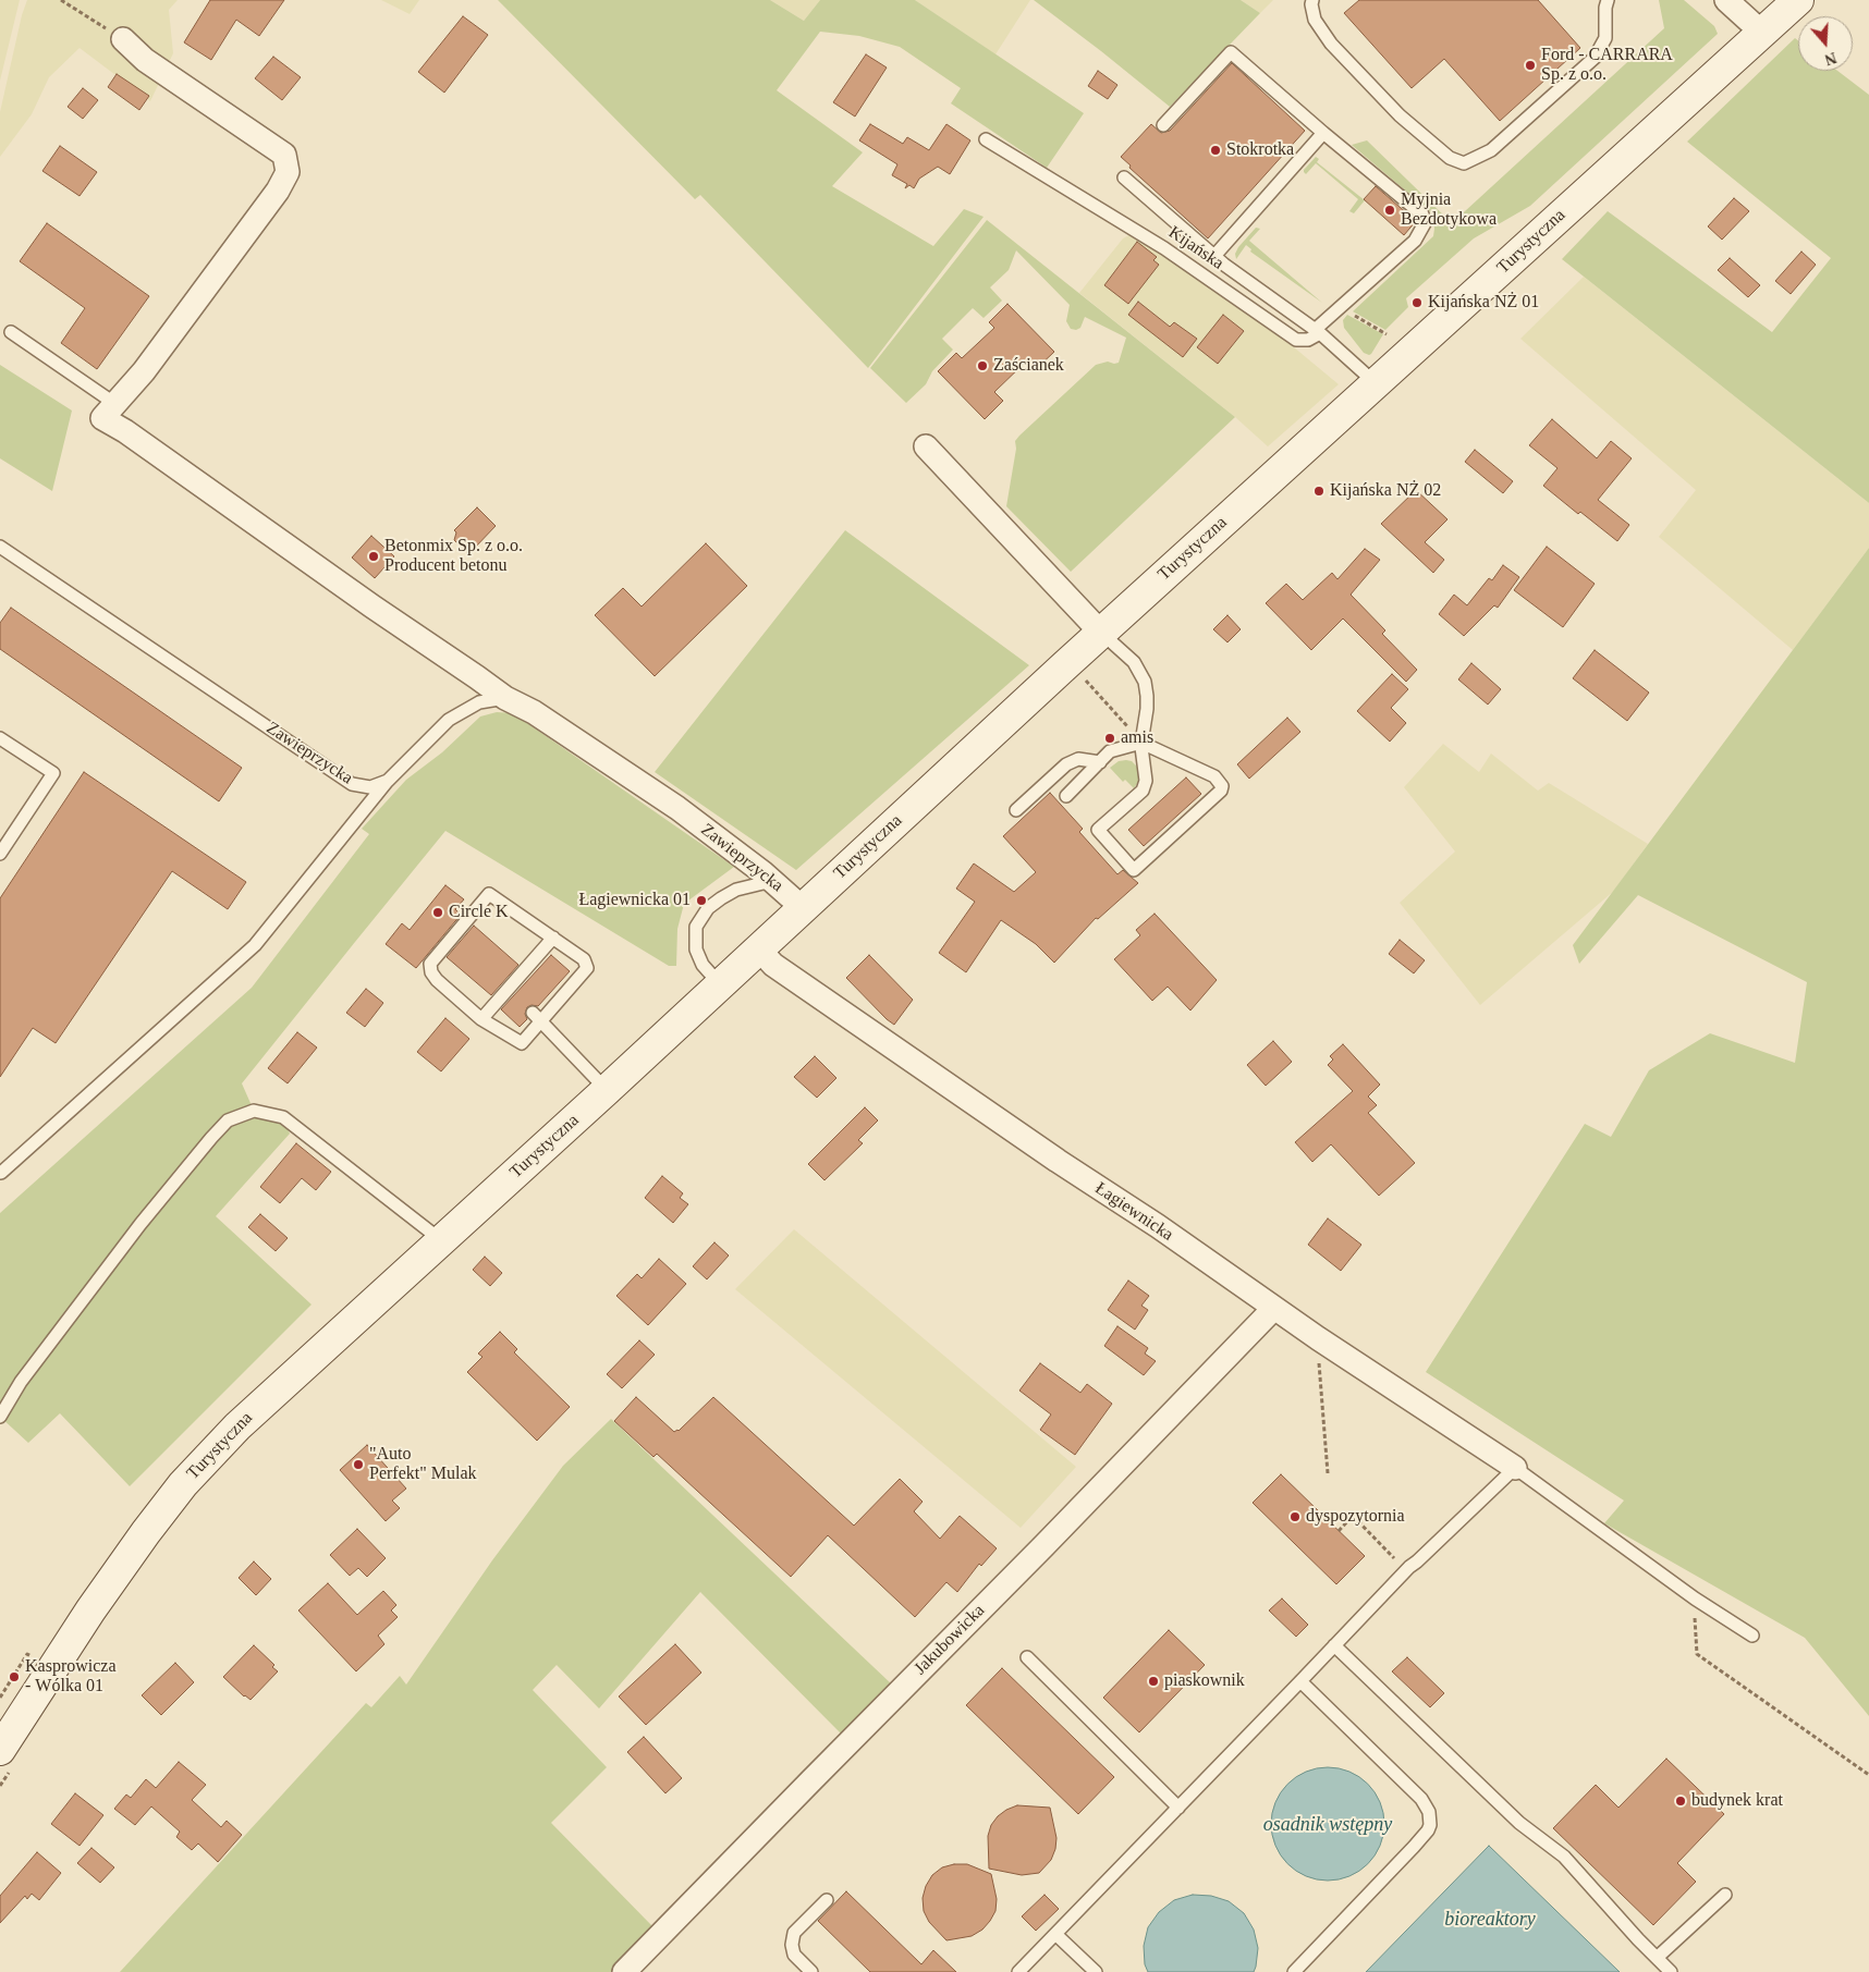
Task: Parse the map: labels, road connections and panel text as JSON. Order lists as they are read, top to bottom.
{
  "streets": {
    "main road": ["Turystyczna"],
    "street": ["Zawieprzycka", "Łagiewnicka", "Jakubowicka"],
    "lane": ["Kijańska"]
  },
  "crossings": [
    ["Turystyczna", "Zawieprzycka"],
    ["Turystyczna", "Łagiewnicka"],
    ["Łagiewnicka", "Jakubowicka"]
  ],
  "water": ["osadnik wstępny", "bioreaktory"],
  "places": [
    "Ford - CARRARA Sp. z o.o.",
    "Stokrotka",
    "Myjnia Bezdotykowa",
    "Kijańska NŻ 01",
    "Zaścianek",
    "Kijańska NŻ 02",
    "Betonmix Sp. z o.o. Producent betonu",
    "amis",
    "Łagiewnicka 01",
    "Circle K",
    "\"Auto Perfekt\" Mulak",
    "dyspozytornia",
    "Kasprowicza - Wólka 01",
    "piaskownik",
    "budynek krat"
  ],
  "north": "bottom"
}
